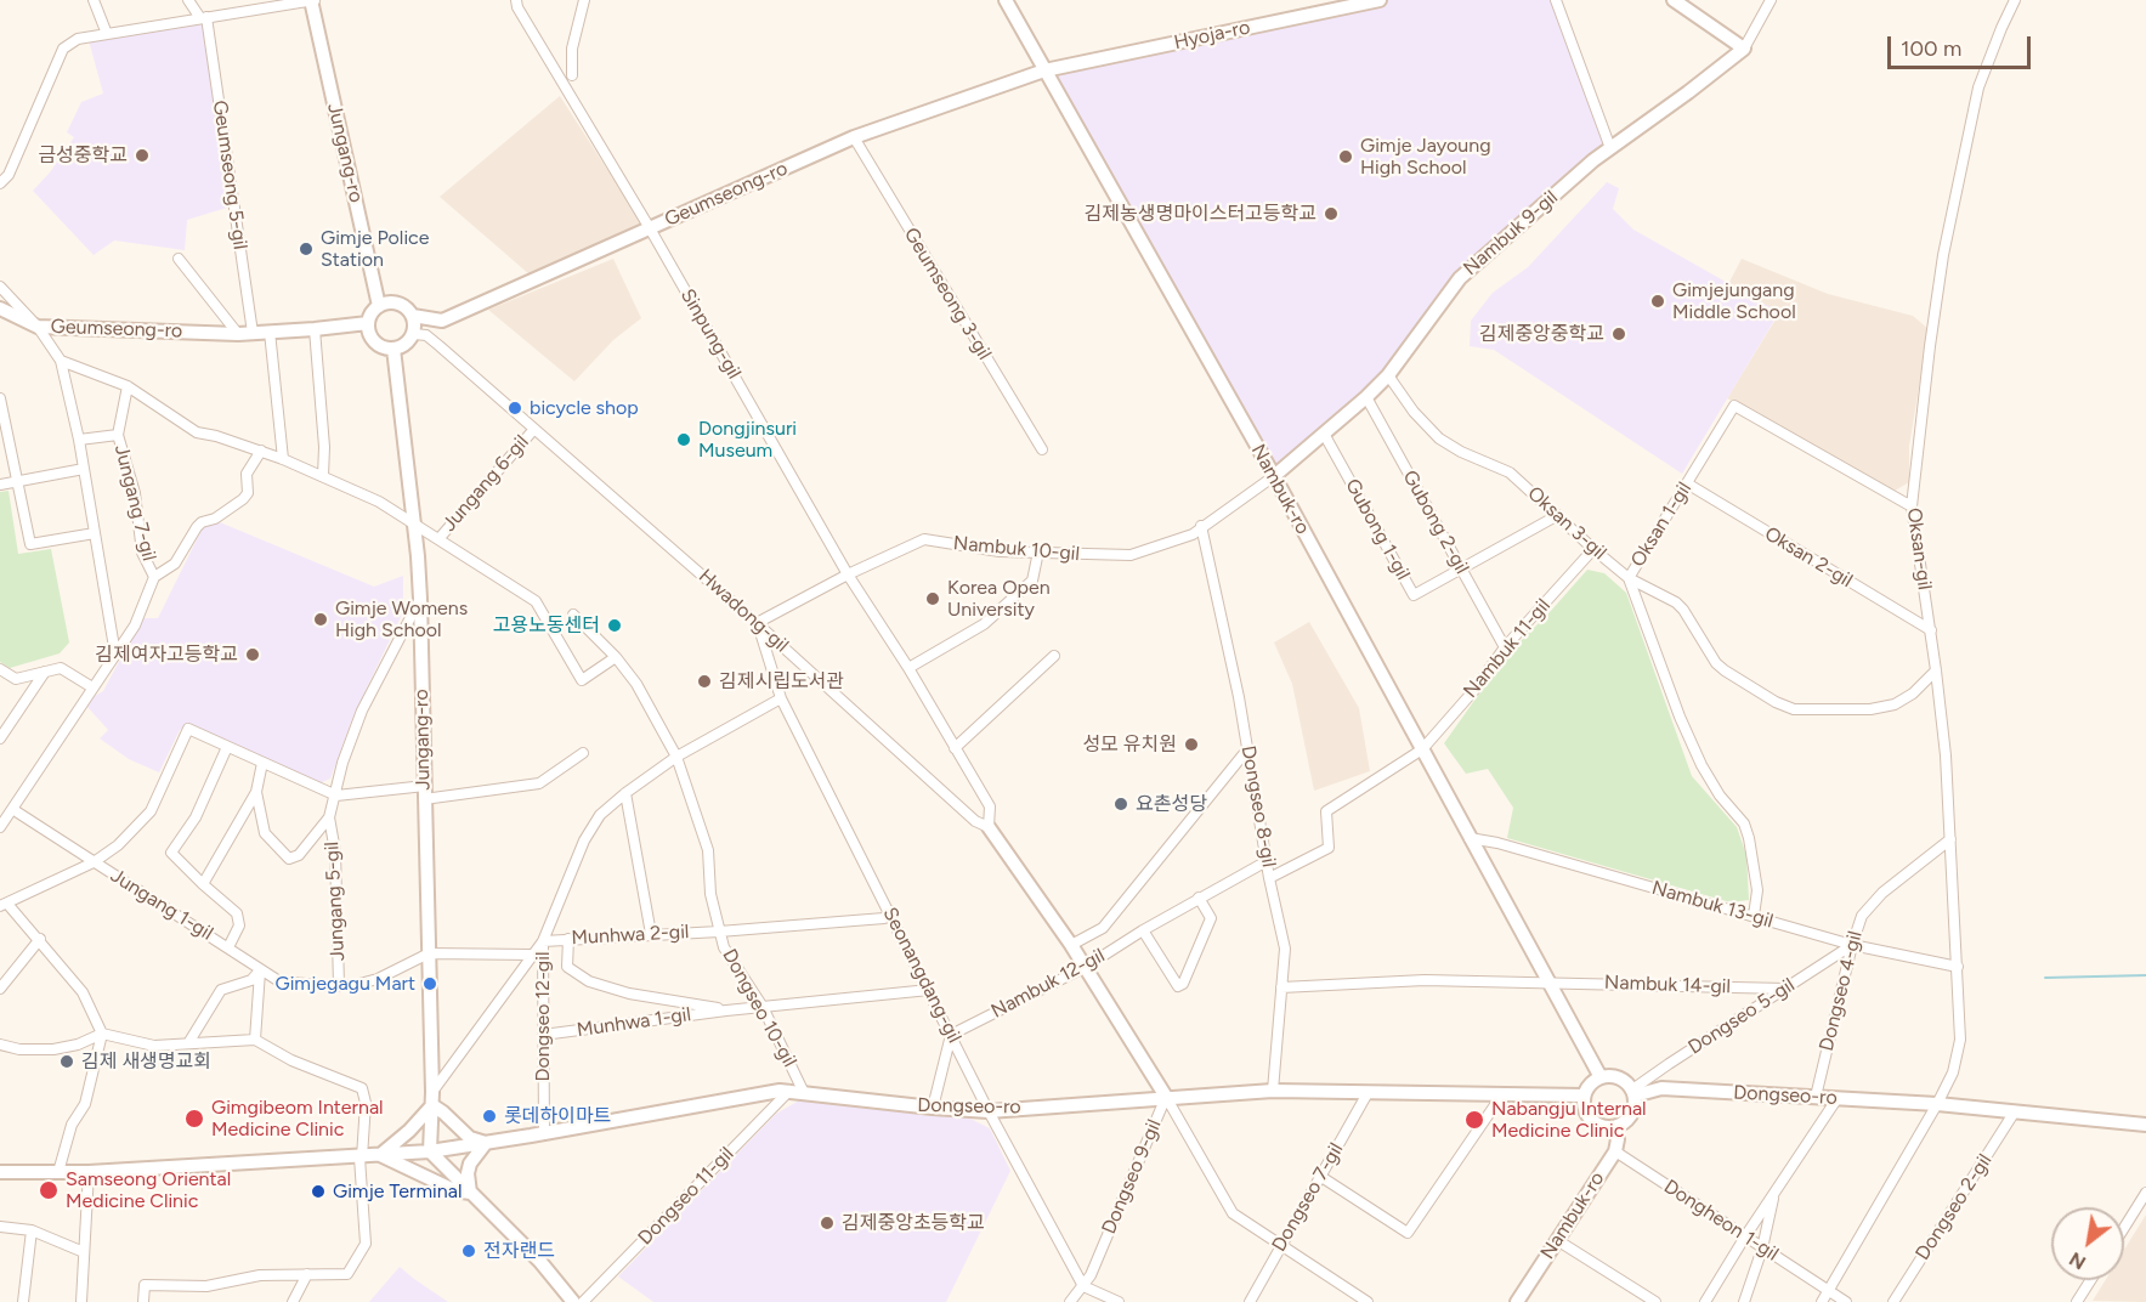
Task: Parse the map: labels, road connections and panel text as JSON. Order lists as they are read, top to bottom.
{
  "streets": {
    "street": [
      "Hyoja-ro",
      "Jungang-ro",
      "Geumseong 5-gil",
      "Geumseong-ro",
      "Nambuk 9-gil",
      "Geumseong 3-gil",
      "Sinpung-gil",
      "Jungang 6-gil",
      "Nambuk-ro",
      "Jungang 7-gil",
      "Gubong 2-gil",
      "Oksan 3-gil",
      "Oksan 1-gil",
      "Gubong 1-gil",
      "Nambuk 10-gil",
      "Oksan-gil",
      "Oksan 2-gil",
      "Hwadong-gil",
      "Nambuk 11-gil",
      "Dongseo 8-gil",
      "Jungang 5-gil",
      "Jungang 1-gil",
      "Nambuk 13-gil",
      "Munhwa 2-gil",
      "Seonangdang-gil",
      "Nambuk 12-gil",
      "Nambuk 14-gil",
      "Dongseo 4-gil",
      "Dongseo 10-gil",
      "Dongseo 12-gil",
      "Dongseo 5-gil",
      "Munhwa 1-gil",
      "Dongseo-ro",
      "Dongseo 9-gil",
      "Dongseo 11-gil",
      "Dongseo 7-gil",
      "Dongseo 2-gil",
      "Dongheon 1-gil"
    ]
  },
  "crossings": [
    ["Hyoja-ro", "Geumseong-ro"],
    ["Hyoja-ro", "Nambuk-ro"],
    ["Jungang-ro", "Geumseong-ro"],
    ["Jungang-ro", "Hwadong-gil"],
    ["Jungang-ro", "Jungang 5-gil"],
    ["Jungang-ro", "Jungang 1-gil"],
    ["Jungang-ro", "Dongseo-ro"],
    ["Geumseong 5-gil", "Geumseong-ro"],
    ["Geumseong-ro", "Geumseong 3-gil"],
    ["Geumseong-ro", "Sinpung-gil"],
    ["Geumseong-ro", "Nambuk-ro"],
    ["Geumseong-ro", "Hwadong-gil"],
    ["Nambuk 9-gil", "Nambuk-ro"],
    ["Nambuk 9-gil", "Gubong 2-gil"],
    ["Nambuk 9-gil", "Oksan 3-gil"],
    ["Nambuk 9-gil", "Gubong 1-gil"],
    ["Nambuk 9-gil", "Nambuk 10-gil"],
    ["Sinpung-gil", "Nambuk 10-gil"],
    ["Sinpung-gil", "Hwadong-gil"],
    ["Jungang 6-gil", "Hwadong-gil"],
    ["Nambuk-ro", "Nambuk 10-gil"],
    ["Nambuk-ro", "Nambuk 11-gil"],
    ["Nambuk-ro", "Nambuk 13-gil"],
    ["Nambuk-ro", "Nambuk 14-gil"],
    ["Nambuk-ro", "Dongseo 5-gil"],
    ["Nambuk-ro", "Dongseo-ro"],
    ["Nambuk-ro", "Dongheon 1-gil"],
    ["Gubong 2-gil", "Gubong 1-gil"],
    ["Gubong 2-gil", "Nambuk 11-gil"],
    ["Oksan 3-gil", "Oksan 1-gil"],
    ["Oksan 3-gil", "Gubong 1-gil"],
    ["Oksan 3-gil", "Oksan-gil"],
    ["Oksan 3-gil", "Nambuk 11-gil"],
    ["Oksan 1-gil", "Oksan-gil"],
    ["Oksan 1-gil", "Oksan 2-gil"],
    ["Oksan 1-gil", "Nambuk 13-gil"],
    ["Nambuk 10-gil", "Hwadong-gil"],
    ["Nambuk 10-gil", "Dongseo 8-gil"],
    ["Nambuk 10-gil", "Seonangdang-gil"],
    ["Oksan-gil", "Oksan 2-gil"],
    ["Oksan-gil", "Nambuk 13-gil"],
    ["Oksan-gil", "Dongseo 4-gil"],
    ["Oksan-gil", "Dongseo-ro"],
    ["Hwadong-gil", "Seonangdang-gil"],
    ["Hwadong-gil", "Nambuk 12-gil"],
    ["Hwadong-gil", "Dongseo-ro"],
    ["Hwadong-gil", "Dongseo 9-gil"],
    ["Dongseo 8-gil", "Nambuk 12-gil"],
    ["Dongseo 8-gil", "Dongseo-ro"],
    ["Jungang 5-gil", "Jungang 1-gil"],
    ["Nambuk 13-gil", "Dongseo 4-gil"],
    ["Nambuk 13-gil", "Dongseo 5-gil"],
    ["Munhwa 2-gil", "Seonangdang-gil"],
    ["Munhwa 2-gil", "Dongseo 10-gil"],
    ["Munhwa 2-gil", "Dongseo 12-gil"],
    ["Munhwa 2-gil", "Munhwa 1-gil"],
    ["Seonangdang-gil", "Nambuk 12-gil"],
    ["Seonangdang-gil", "Dongseo 12-gil"],
    ["Seonangdang-gil", "Munhwa 1-gil"],
    ["Seonangdang-gil", "Dongseo-ro"],
    ["Seonangdang-gil", "Dongseo 9-gil"],
    ["Nambuk 14-gil", "Dongseo 5-gil"],
    ["Dongseo 4-gil", "Dongseo 5-gil"],
    ["Dongseo 4-gil", "Dongseo-ro"],
    ["Dongseo 10-gil", "Dongseo 12-gil"],
    ["Dongseo 10-gil", "Munhwa 1-gil"],
    ["Dongseo 10-gil", "Dongseo-ro"],
    ["Dongseo 10-gil", "Dongseo 11-gil"],
    ["Dongseo 12-gil", "Munhwa 1-gil"],
    ["Dongseo 12-gil", "Dongseo-ro"],
    ["Dongseo 5-gil", "Dongseo-ro"],
    ["Dongseo-ro", "Dongseo 9-gil"],
    ["Dongseo-ro", "Dongseo 11-gil"],
    ["Dongseo-ro", "Dongseo 7-gil"],
    ["Dongseo-ro", "Dongseo 2-gil"],
    ["Dongseo 9-gil", "Dongseo 7-gil"]
  ],
  "places": [
    "금성중학교",
    "Gimje Jayoung High School",
    "김제농생명마이스터고등학교",
    "Gimje Police Station",
    "Gimjejungang Middle School",
    "김제중앙중학교",
    "bicycle shop",
    "Dongjinsuri Museum",
    "Korea Open University",
    "Gimje Womens High School",
    "고용노동센터",
    "김제여자고등학교",
    "김제시립도서관",
    "성모 유치원",
    "요촌성당",
    "Gimjegagu Mart",
    "김제 새생명교회",
    "롯데하이마트",
    "Gimgibeom Internal Medicine Clinic",
    "Nabangju Internal Medicine Clinic",
    "Samseong Oriental Medicine Clinic",
    "Gimje Terminal",
    "김제중앙초등학교",
    "전자랜드"
  ],
  "scale_bar": "100 m",
  "north": "bottom left"
}
